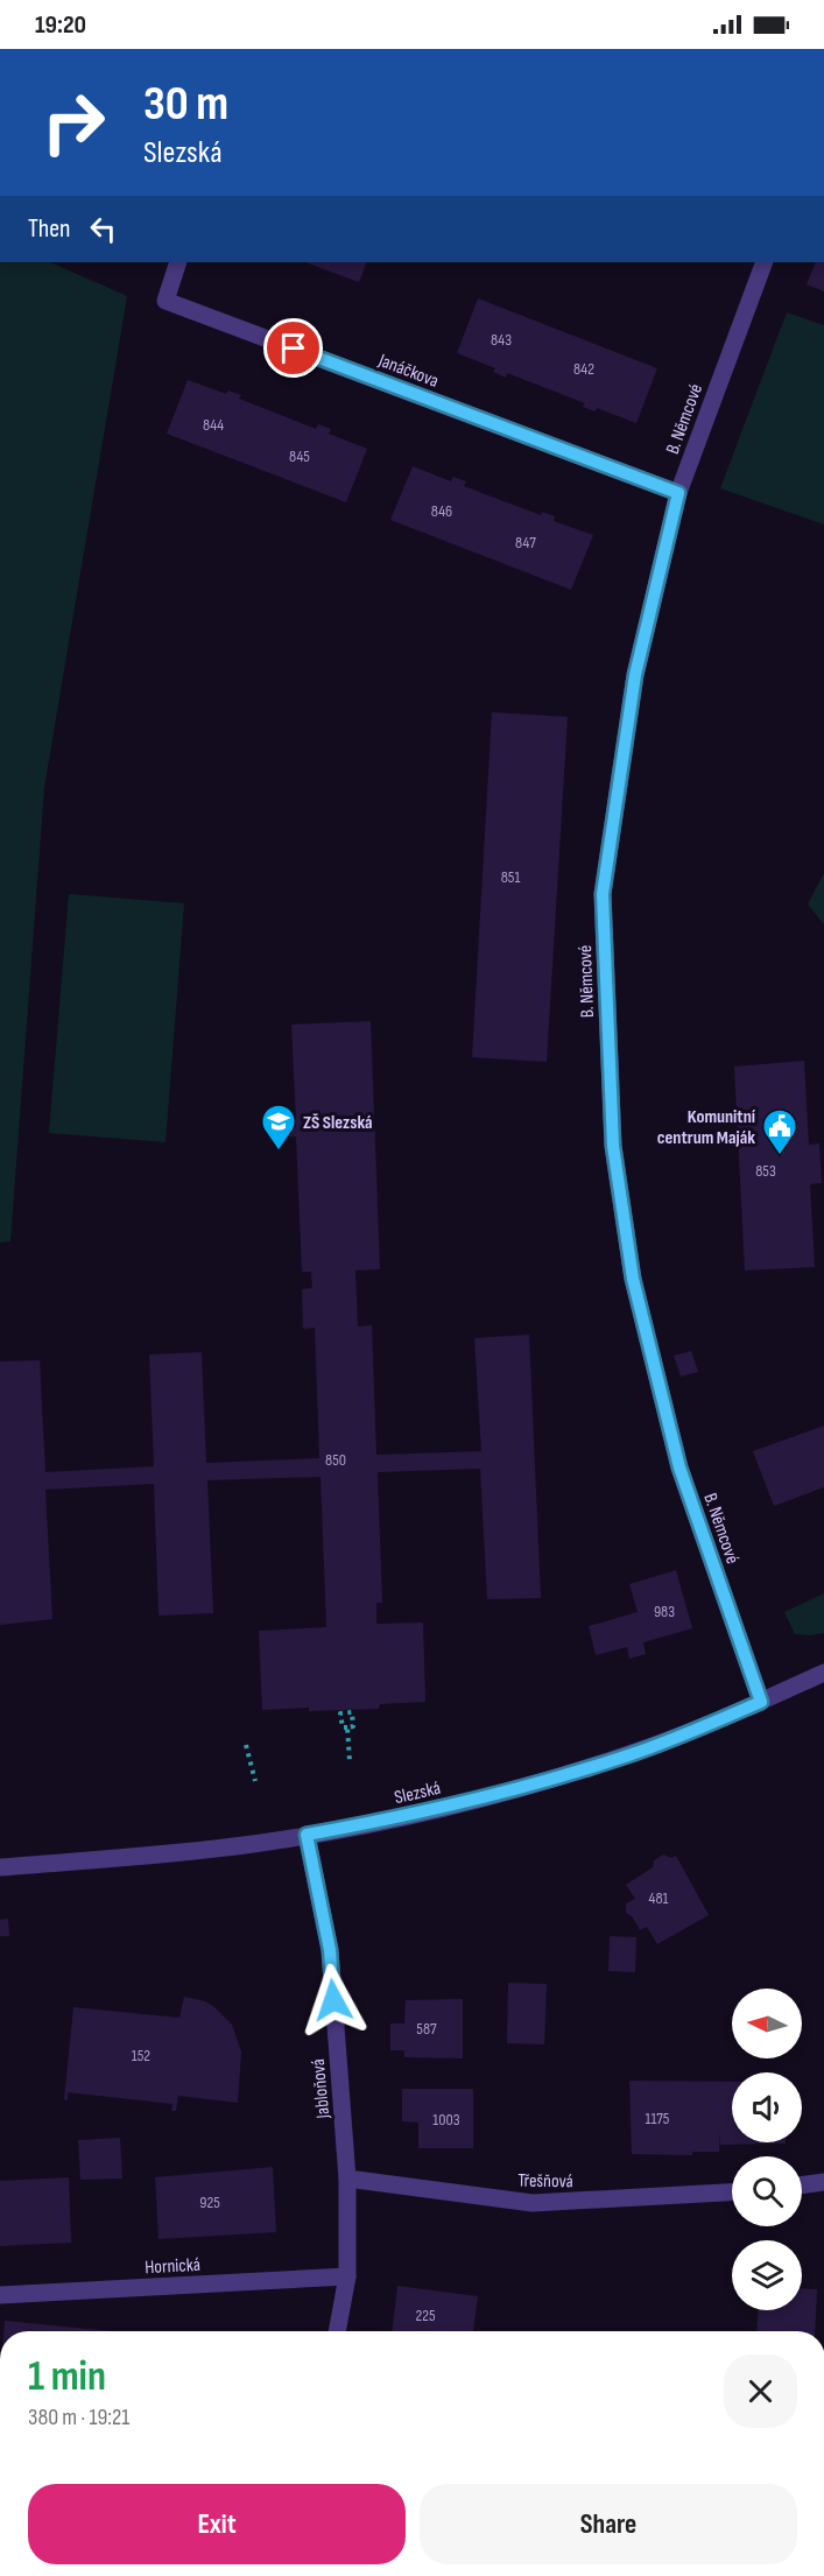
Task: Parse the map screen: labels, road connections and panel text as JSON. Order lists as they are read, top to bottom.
{
  "streets": {
    "street": [
      "Janáčkova",
      "B. Němcové",
      "Slezská",
      "Jabloňová",
      "Třešňová",
      "Hornická"
    ]
  },
  "crossings": [
    ["Janáčkova", "B. Němcové"],
    ["B. Němcové", "Slezská"],
    ["Slezská", "Jabloňová"],
    ["Jabloňová", "Třešňová"],
    ["Jabloňová", "Hornická"]
  ],
  "places": {
    "school or university": ["ZŠ Slezská"],
    "public building": ["Komunitní centrum Maják"]
  },
  "house_numbers": [
    "843",
    "842",
    "844",
    "845",
    "846",
    "847",
    "851",
    "853",
    "850",
    "983",
    "481",
    "587",
    "152",
    "1175",
    "1003",
    "925",
    "225"
  ],
  "north": "left",
  "page": {
    "status": "19:20",
    "turn": ["30 m", "Slezská"],
    "then": "Then",
    "heading": ["1 min", "380 m · 19:21"],
    "buttons": ["Exit", "Share"]
  }
}
